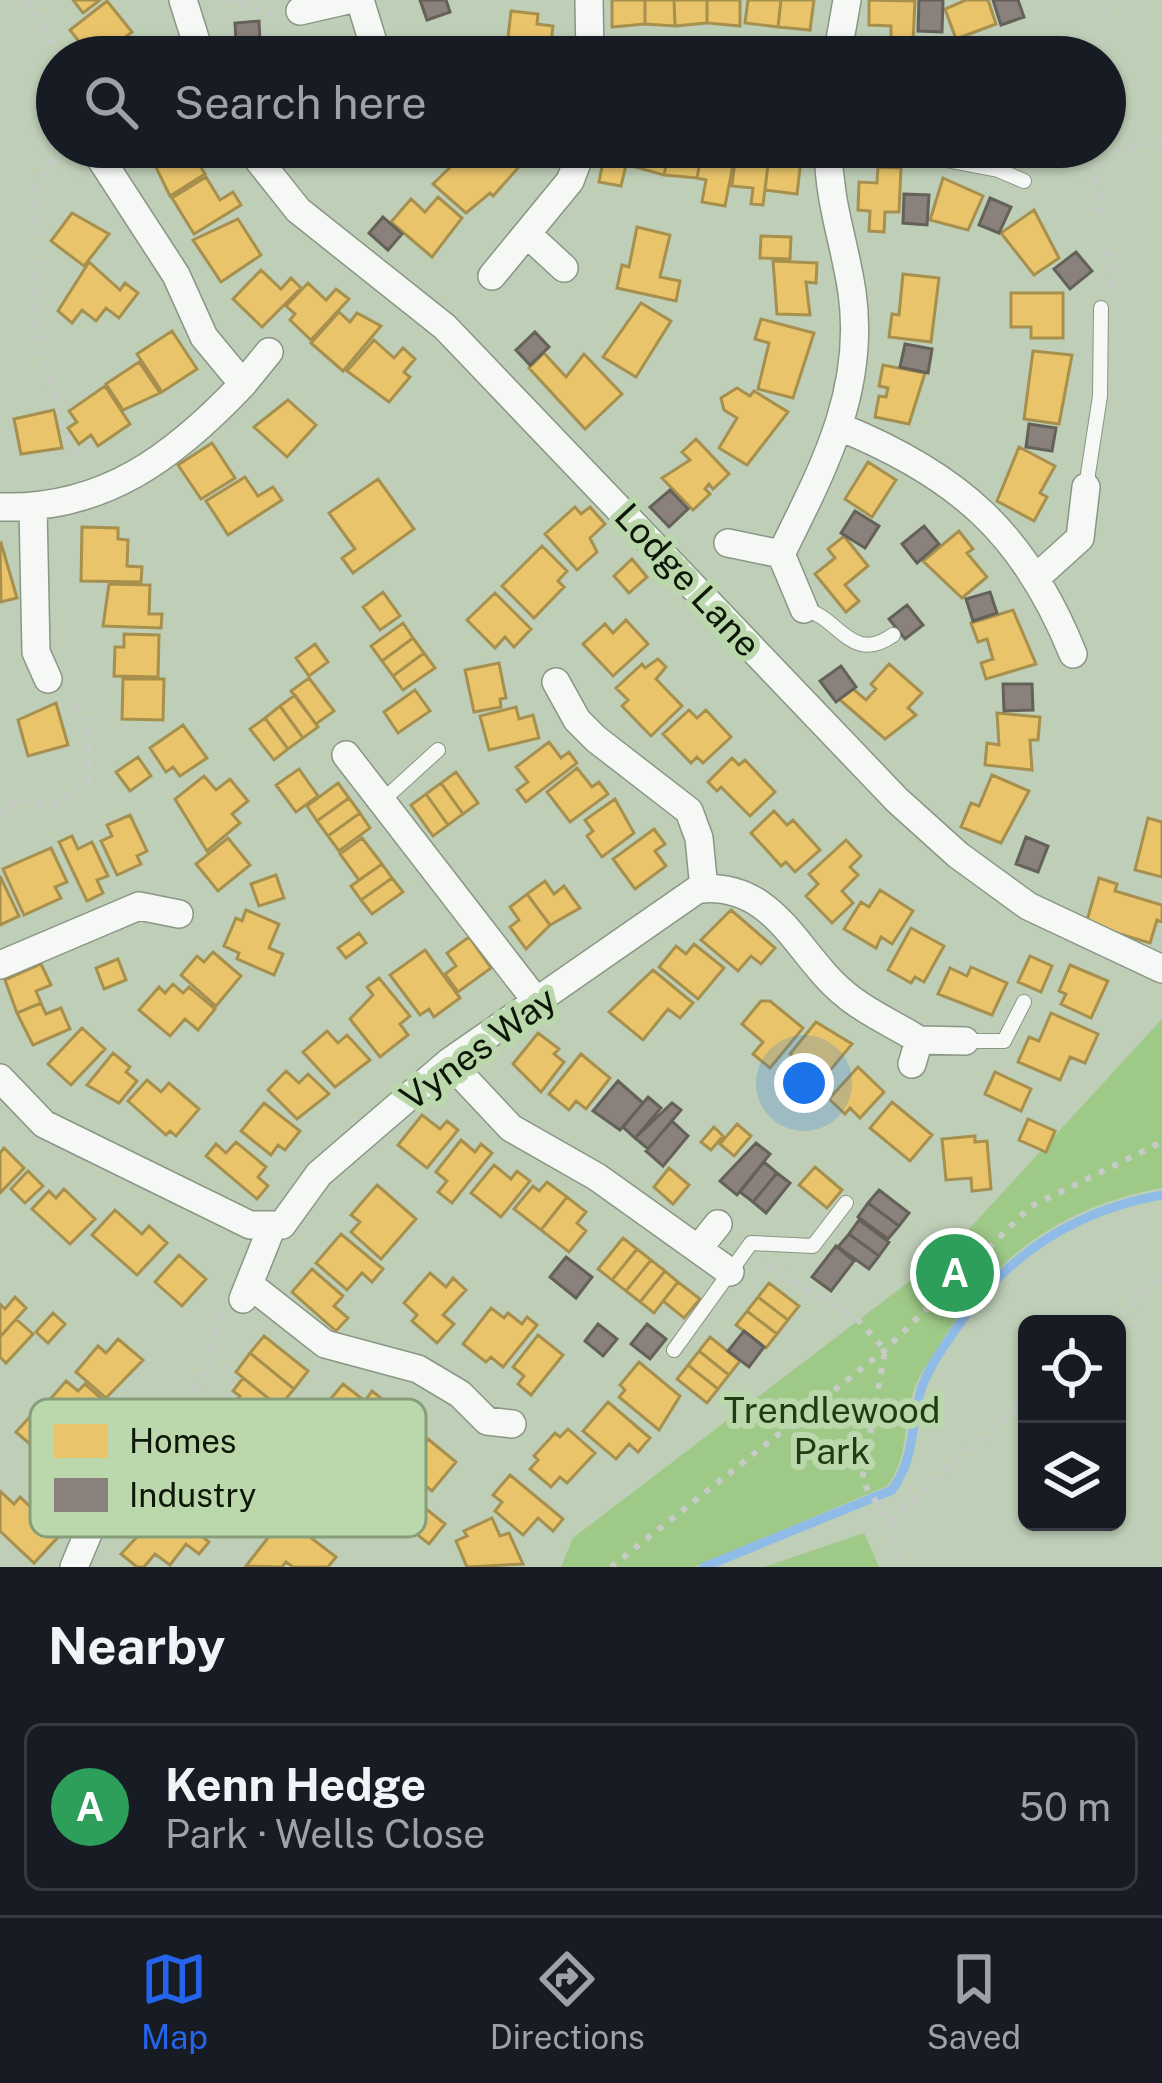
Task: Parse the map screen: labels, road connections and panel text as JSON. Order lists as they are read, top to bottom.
{
  "streets": {
    "street": ["Lodge Lane", "Vynes Way"]
  },
  "parks": ["Trendlewood Park"],
  "legend": ["Homes", "Industry"],
  "page": {
    "search": "Search here",
    "pins": "A",
    "heading": "Nearby",
    "list": [
      {
        "mark": "A",
        "name": "Kenn Hedge",
        "note": "Park · Wells Close",
        "value": "50 m"
      }
    ],
    "nav": ["Map", "Directions", "Saved"]
  }
}
